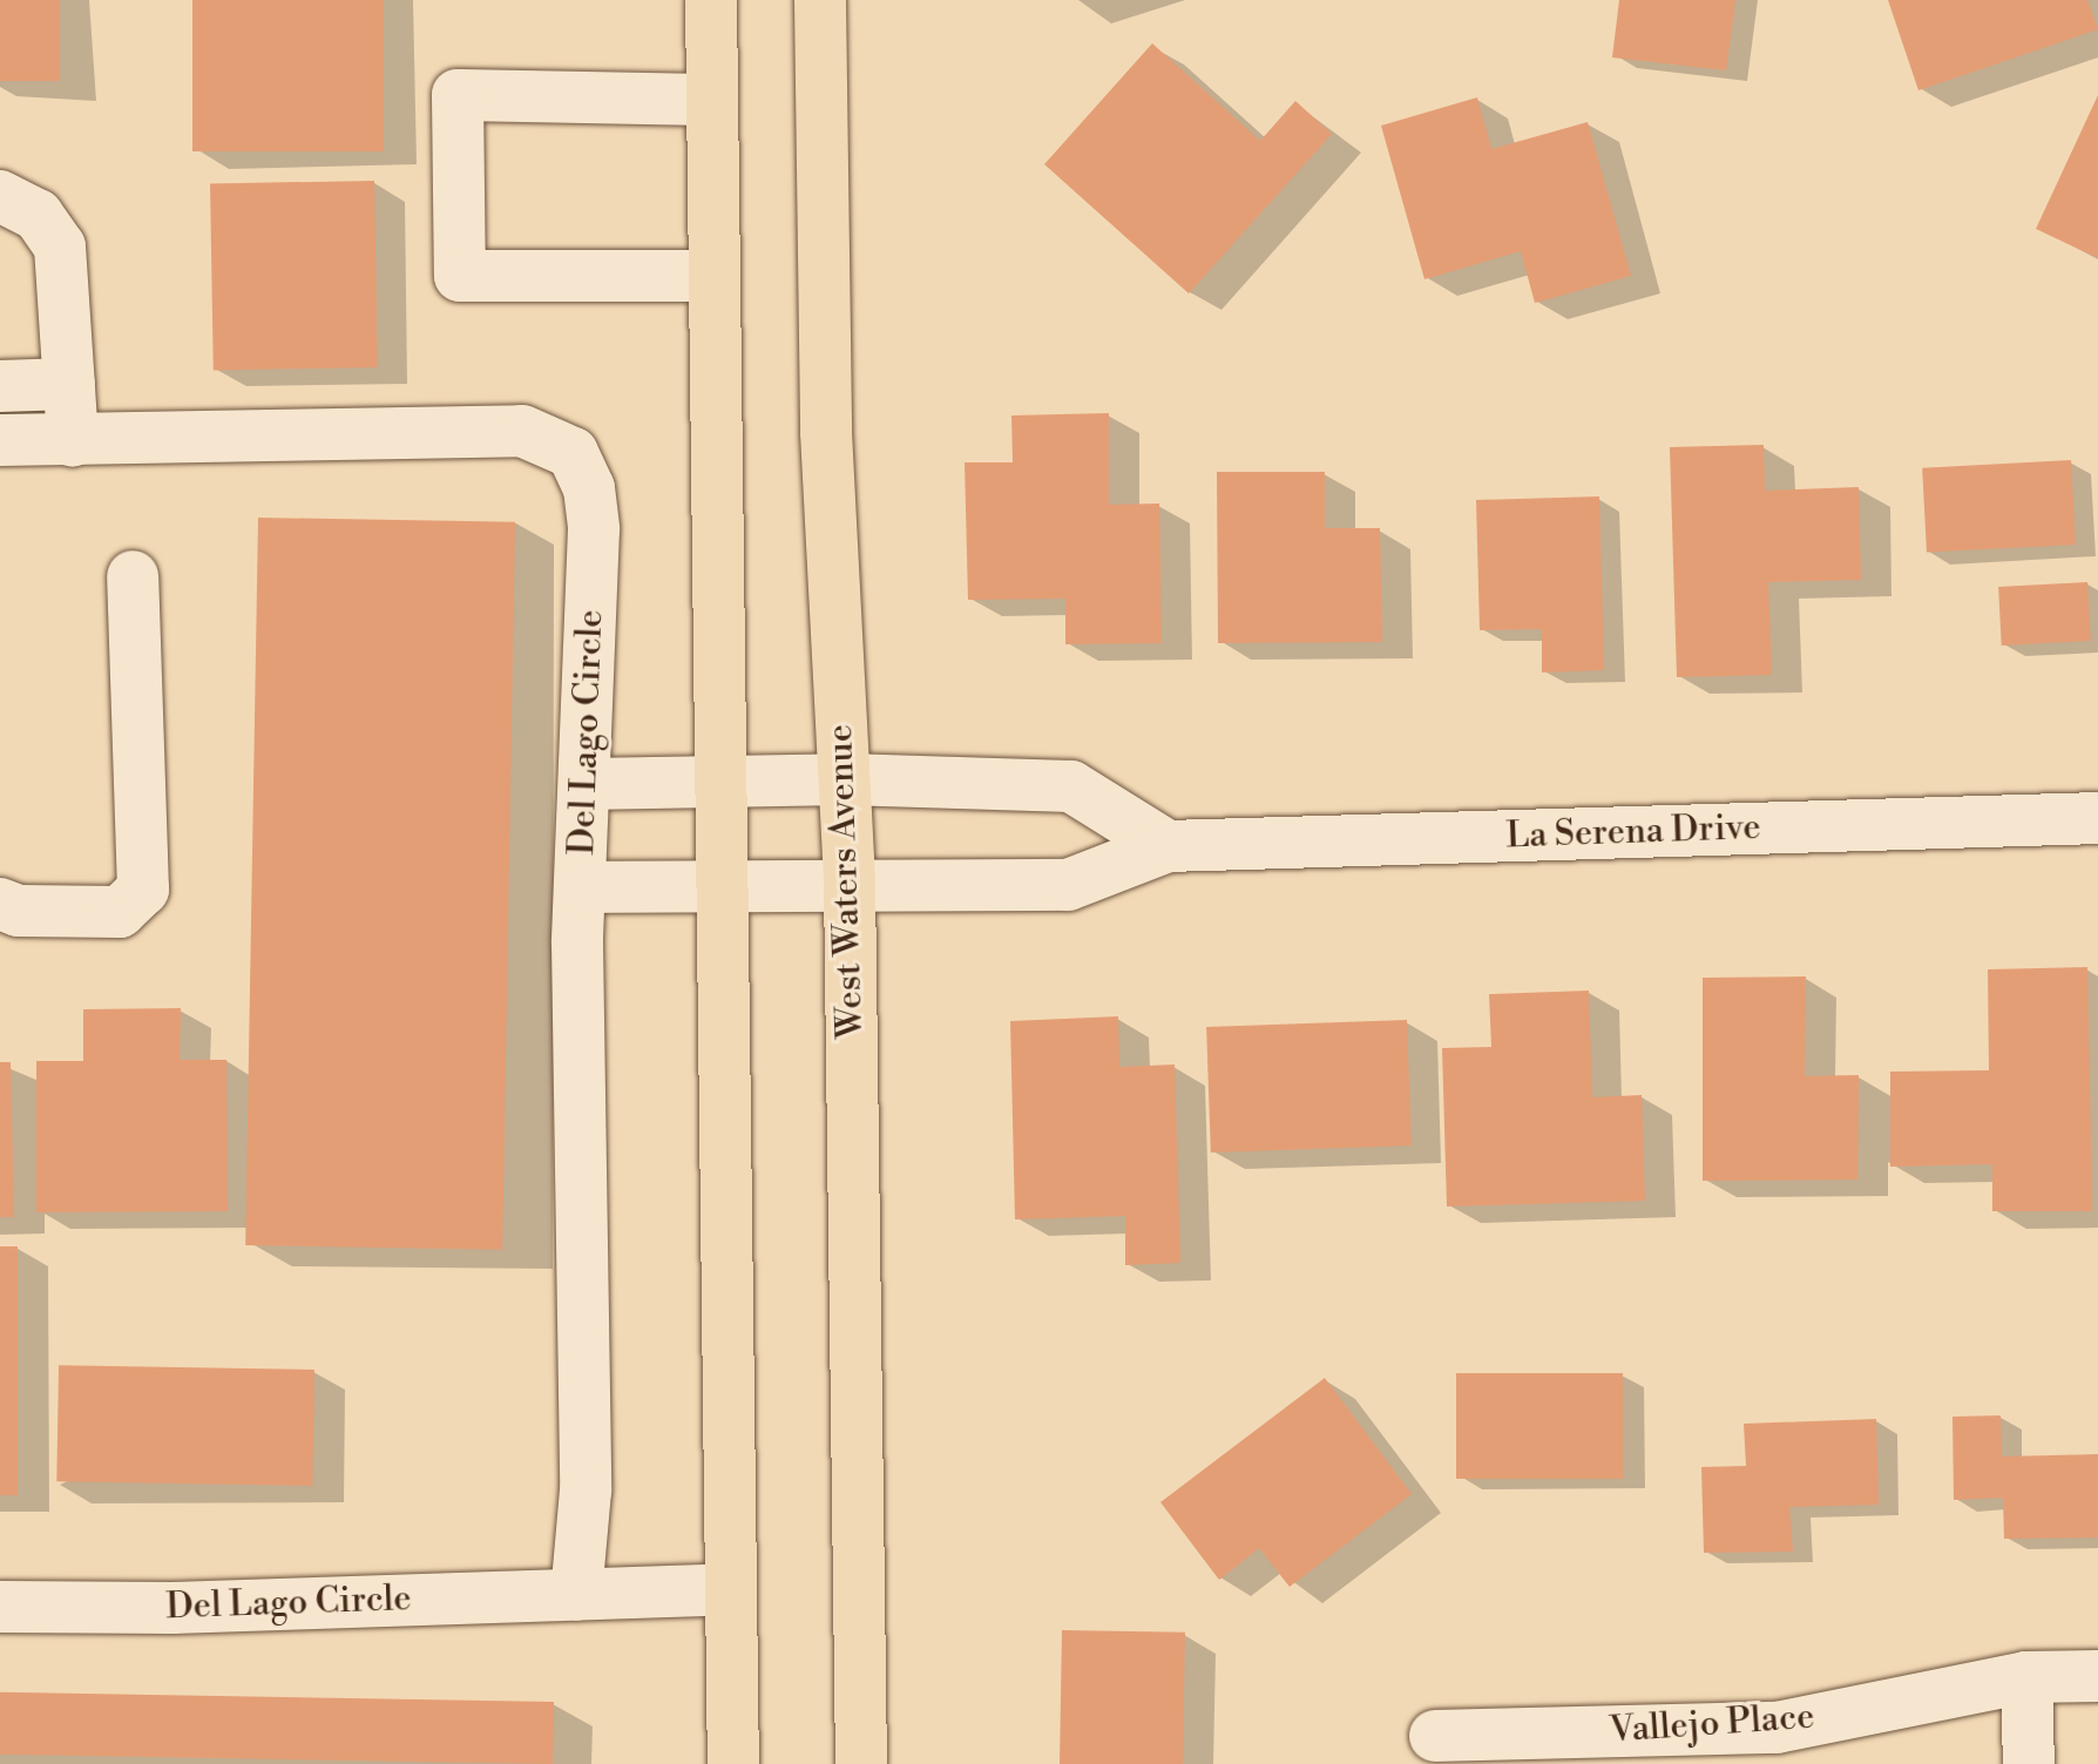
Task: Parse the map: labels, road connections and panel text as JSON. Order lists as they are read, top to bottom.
{
  "streets": {
    "main road": ["West Waters Avenue"],
    "street": ["Del Lago Circle", "La Serena Drive", "Vallejo Place"]
  },
  "crossings": [
    ["Del Lago Circle", "La Serena Drive"],
    ["La Serena Drive", "West Waters Avenue"]
  ]
}
